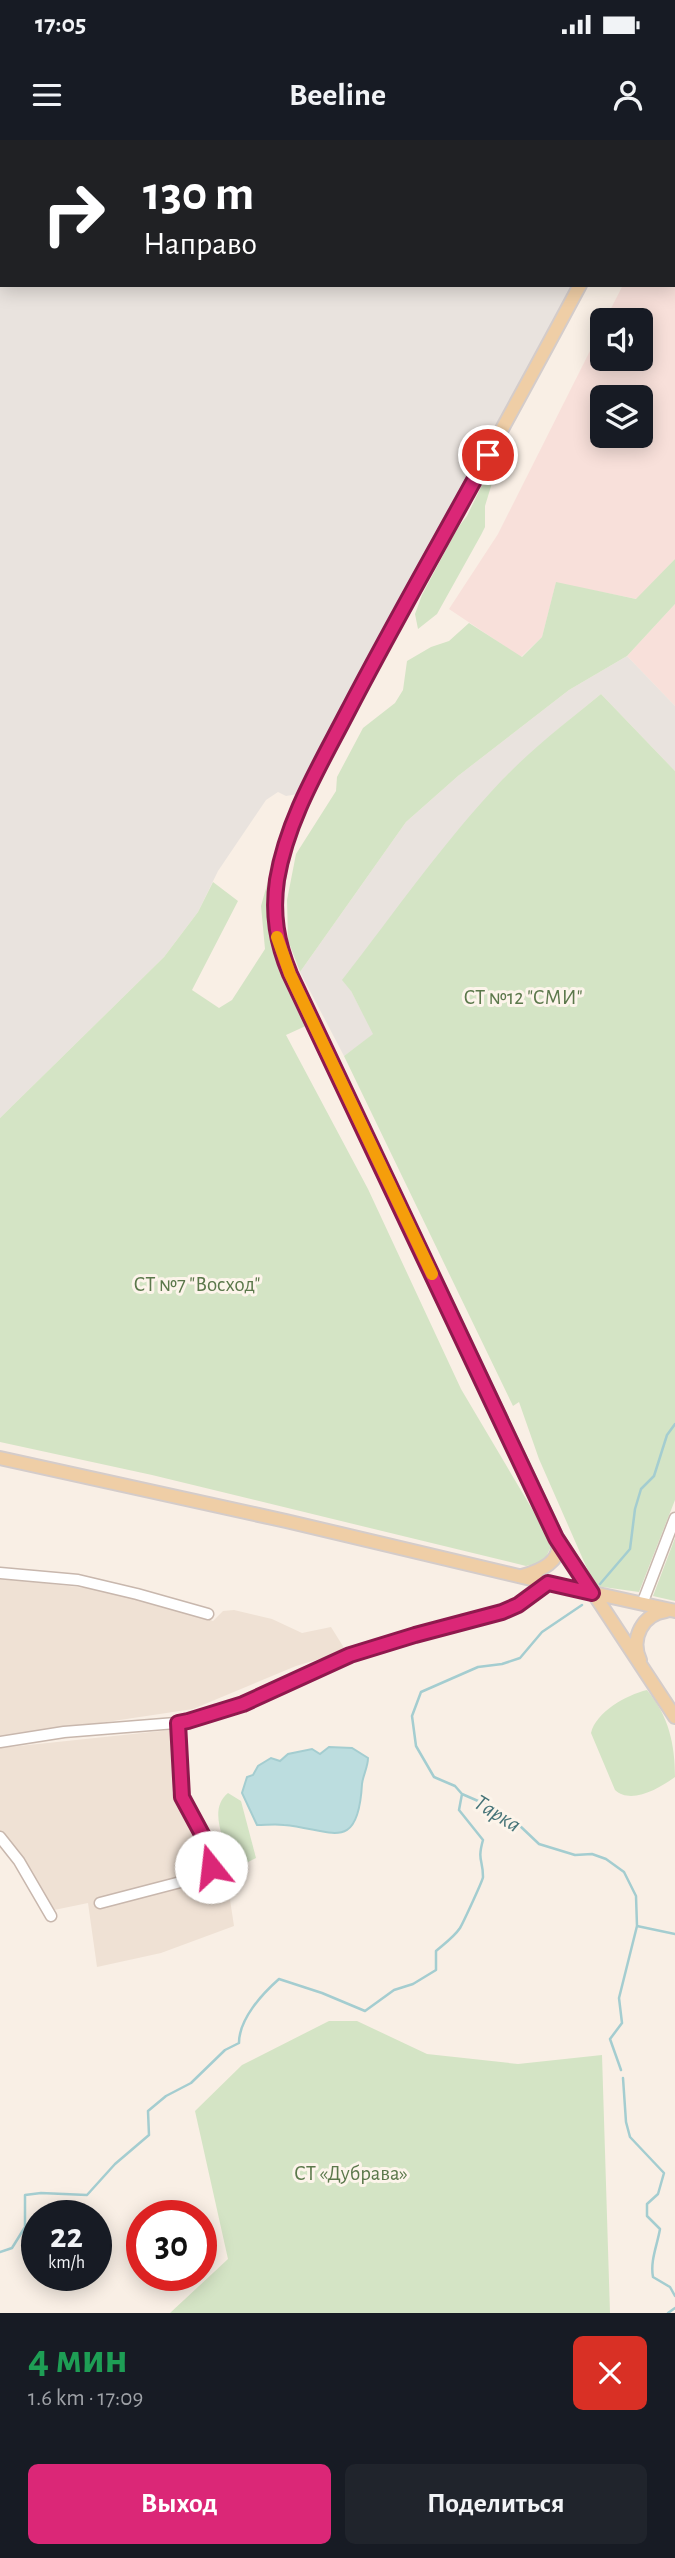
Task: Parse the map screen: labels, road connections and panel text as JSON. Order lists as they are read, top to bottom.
{
  "water": ["Тарка"],
  "parks": ["СТ №12 \"СМИ\"", "СТ №7 \"Восход\"", "СТ «Дубрава»"],
  "page": {
    "status": "17:05",
    "header": "Beeline",
    "turn": ["130 m", "Направо"],
    "speed": "22 km/h",
    "limit": "30",
    "heading": ["4 мин", "1.6 km · 17:09"],
    "buttons": ["Выход", "Поделиться"]
  }
}
